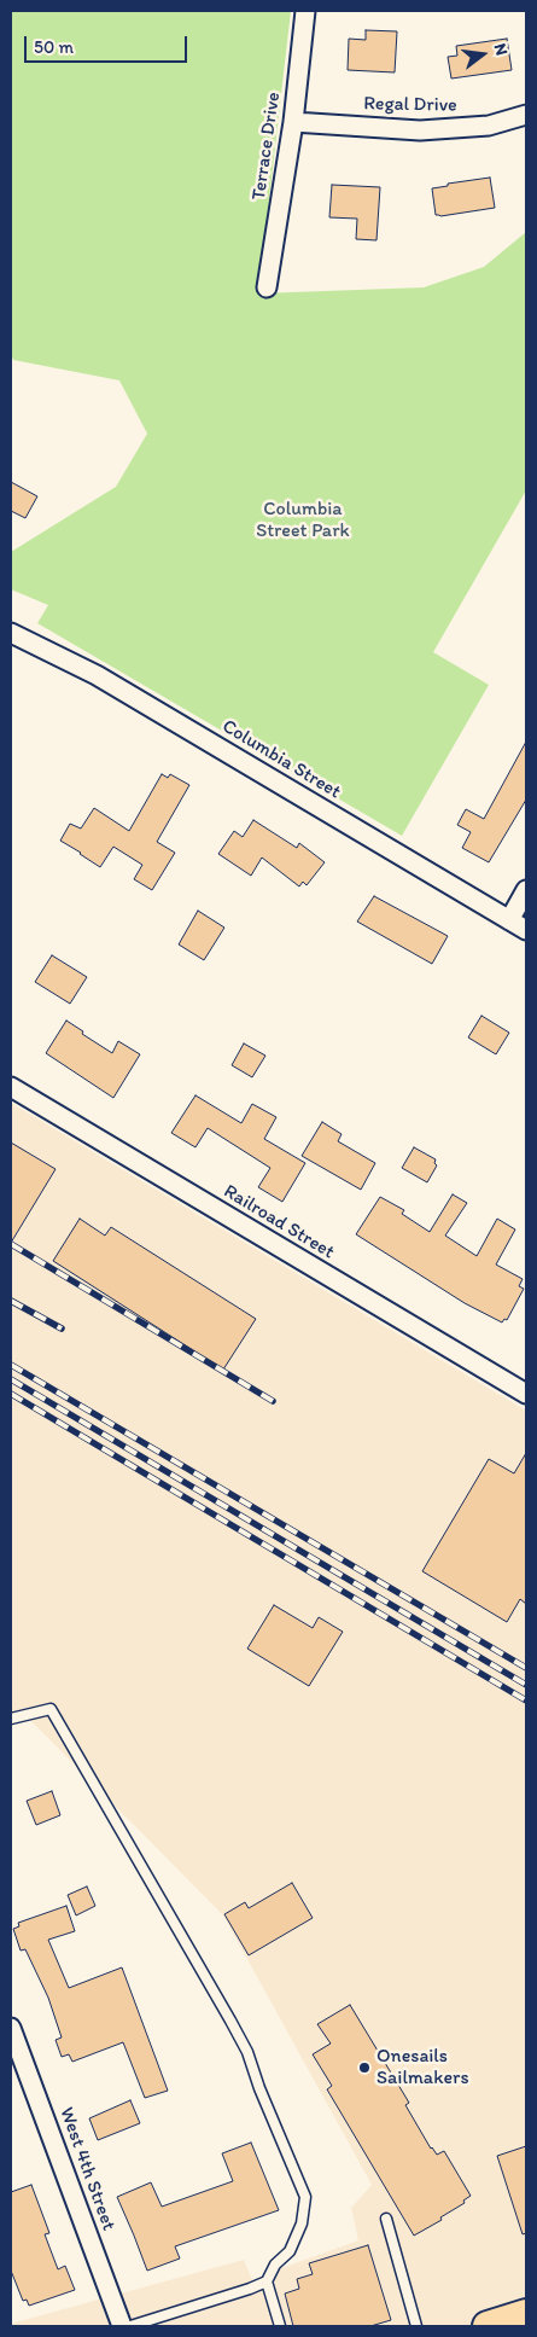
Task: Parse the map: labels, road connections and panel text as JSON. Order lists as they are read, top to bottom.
{
  "streets": {
    "street": [
      "Regal Drive",
      "Terrace Drive",
      "Columbia Street",
      "Railroad Street",
      "West 4th Street"
    ]
  },
  "crossings": [
    ["Regal Drive", "Terrace Drive"]
  ],
  "parks": ["Columbia Street Park"],
  "places": ["Onesails Sailmakers"],
  "scale_bar": "50 m",
  "north": "right"
}
